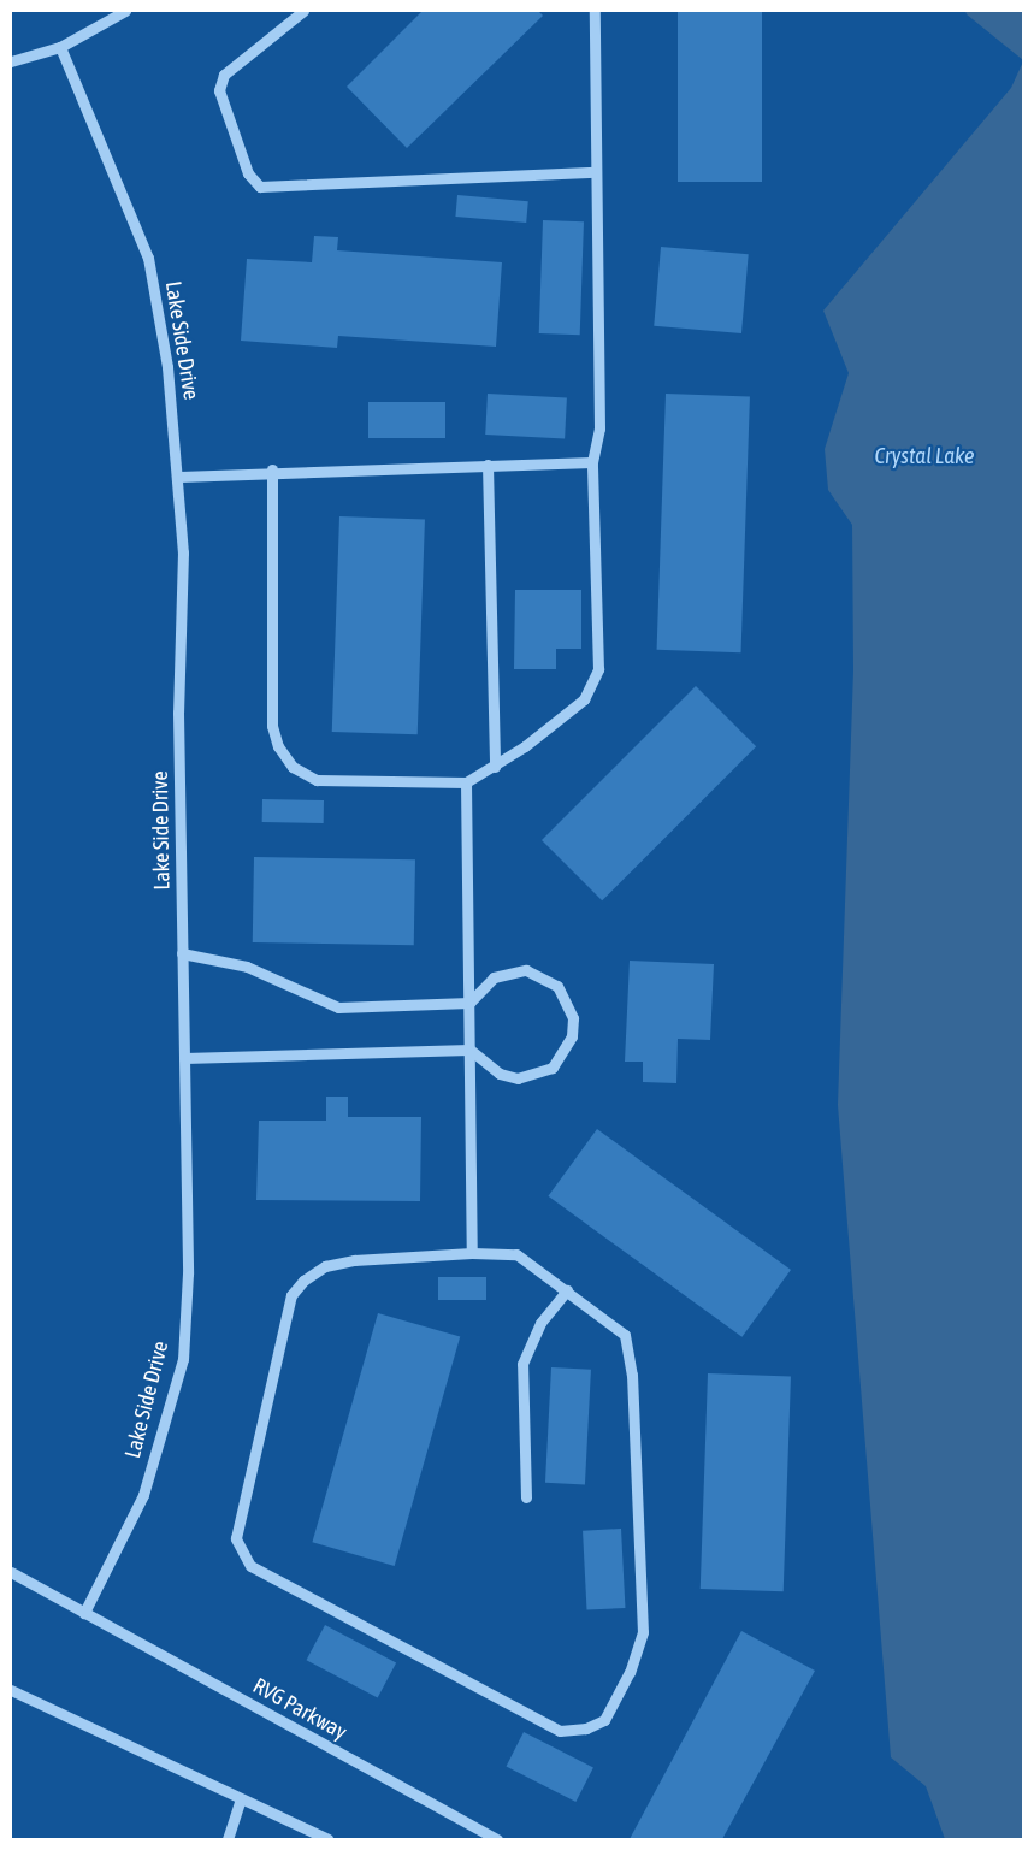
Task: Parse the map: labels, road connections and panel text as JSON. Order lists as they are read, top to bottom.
{
  "streets": {
    "street": ["Lake Side Drive", "RVG Parkway"]
  },
  "crossings": [
    ["Lake Side Drive", "RVG Parkway"]
  ],
  "water": ["Crystal Lake"]
}
